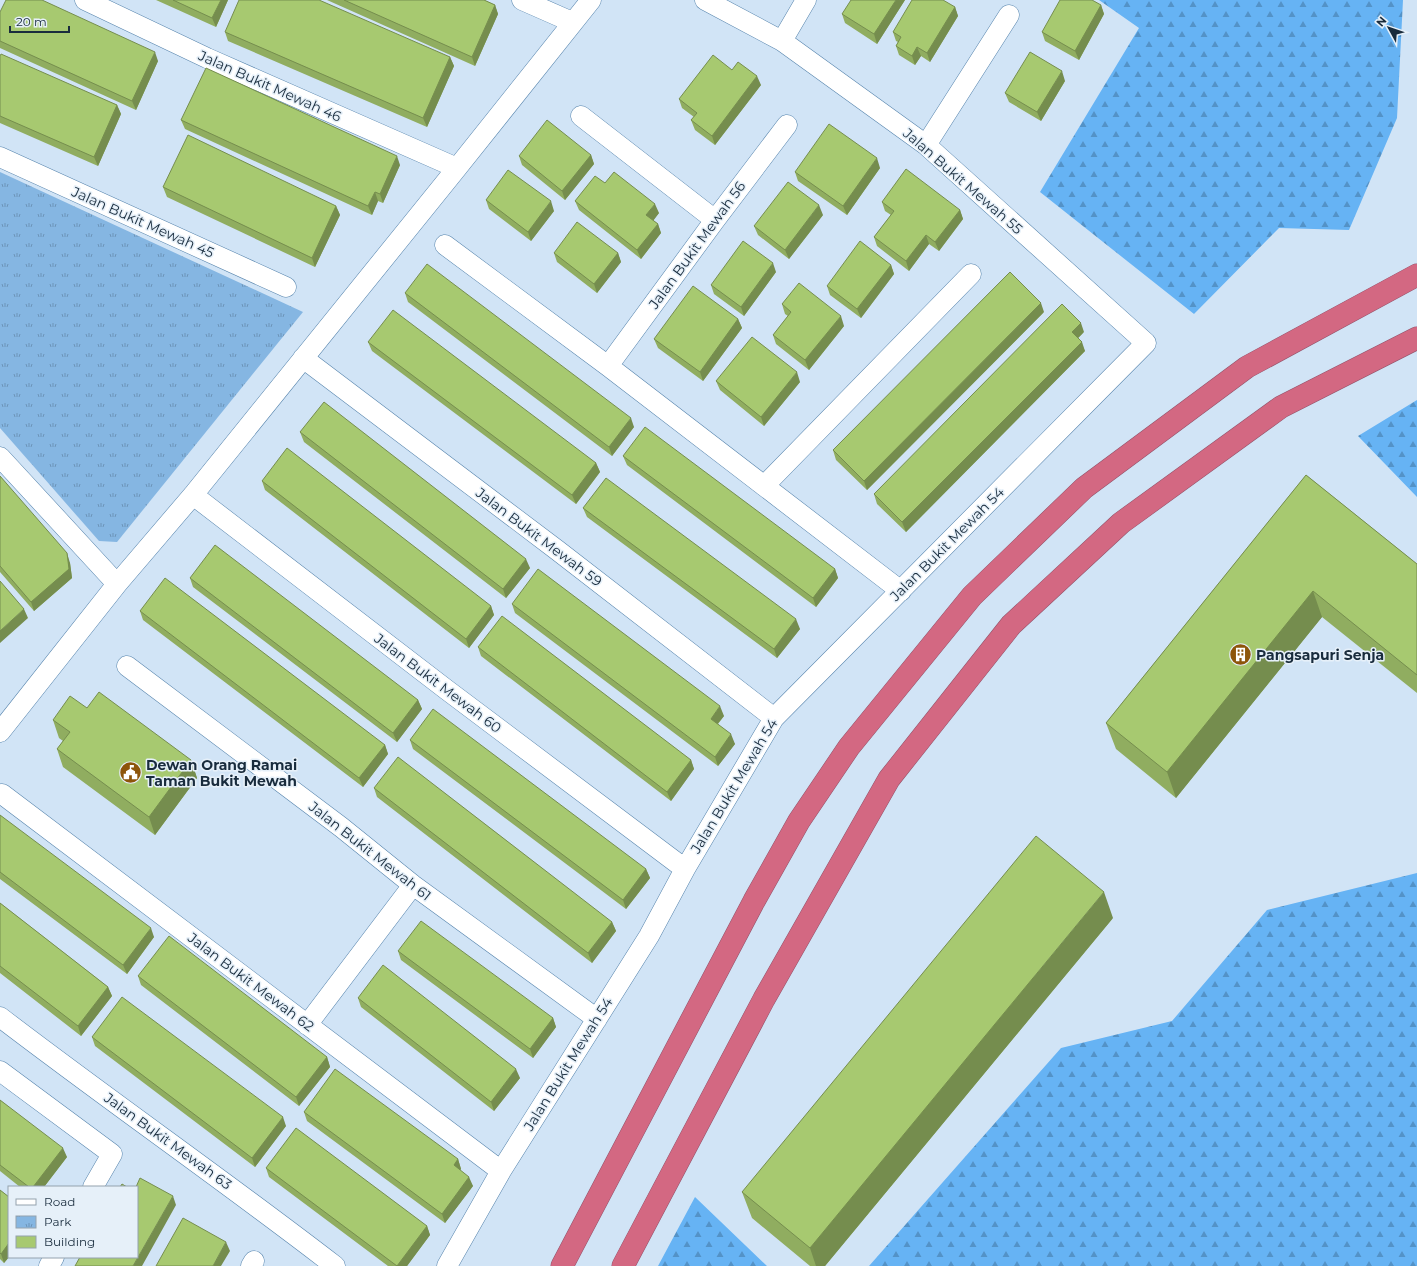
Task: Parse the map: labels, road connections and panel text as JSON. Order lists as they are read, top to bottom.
{
  "streets": {
    "street": [
      "Jalan Bukit Mewah 46",
      "Jalan Bukit Mewah 55",
      "Jalan Bukit Mewah 45",
      "Jalan Bukit Mewah 56",
      "Jalan Bukit Mewah 59",
      "Jalan Bukit Mewah 54",
      "Jalan Bukit Mewah 60",
      "Jalan Bukit Mewah 61",
      "Jalan Bukit Mewah 62",
      "Jalan Bukit Mewah 63"
    ]
  },
  "crossings": [
    ["Jalan Bukit Mewah 55", "Jalan Bukit Mewah 54"],
    ["Jalan Bukit Mewah 59", "Jalan Bukit Mewah 54"],
    ["Jalan Bukit Mewah 54", "Jalan Bukit Mewah 60"],
    ["Jalan Bukit Mewah 54", "Jalan Bukit Mewah 61"],
    ["Jalan Bukit Mewah 54", "Jalan Bukit Mewah 62"]
  ],
  "places": {
    "building": ["Pangsapuri Senja"],
    "public building": ["Dewan Orang Ramai Taman Bukit Mewah"]
  },
  "legend": ["Road", "Park", "Building"],
  "scale_bar": "20 m",
  "north": "top left"
}
